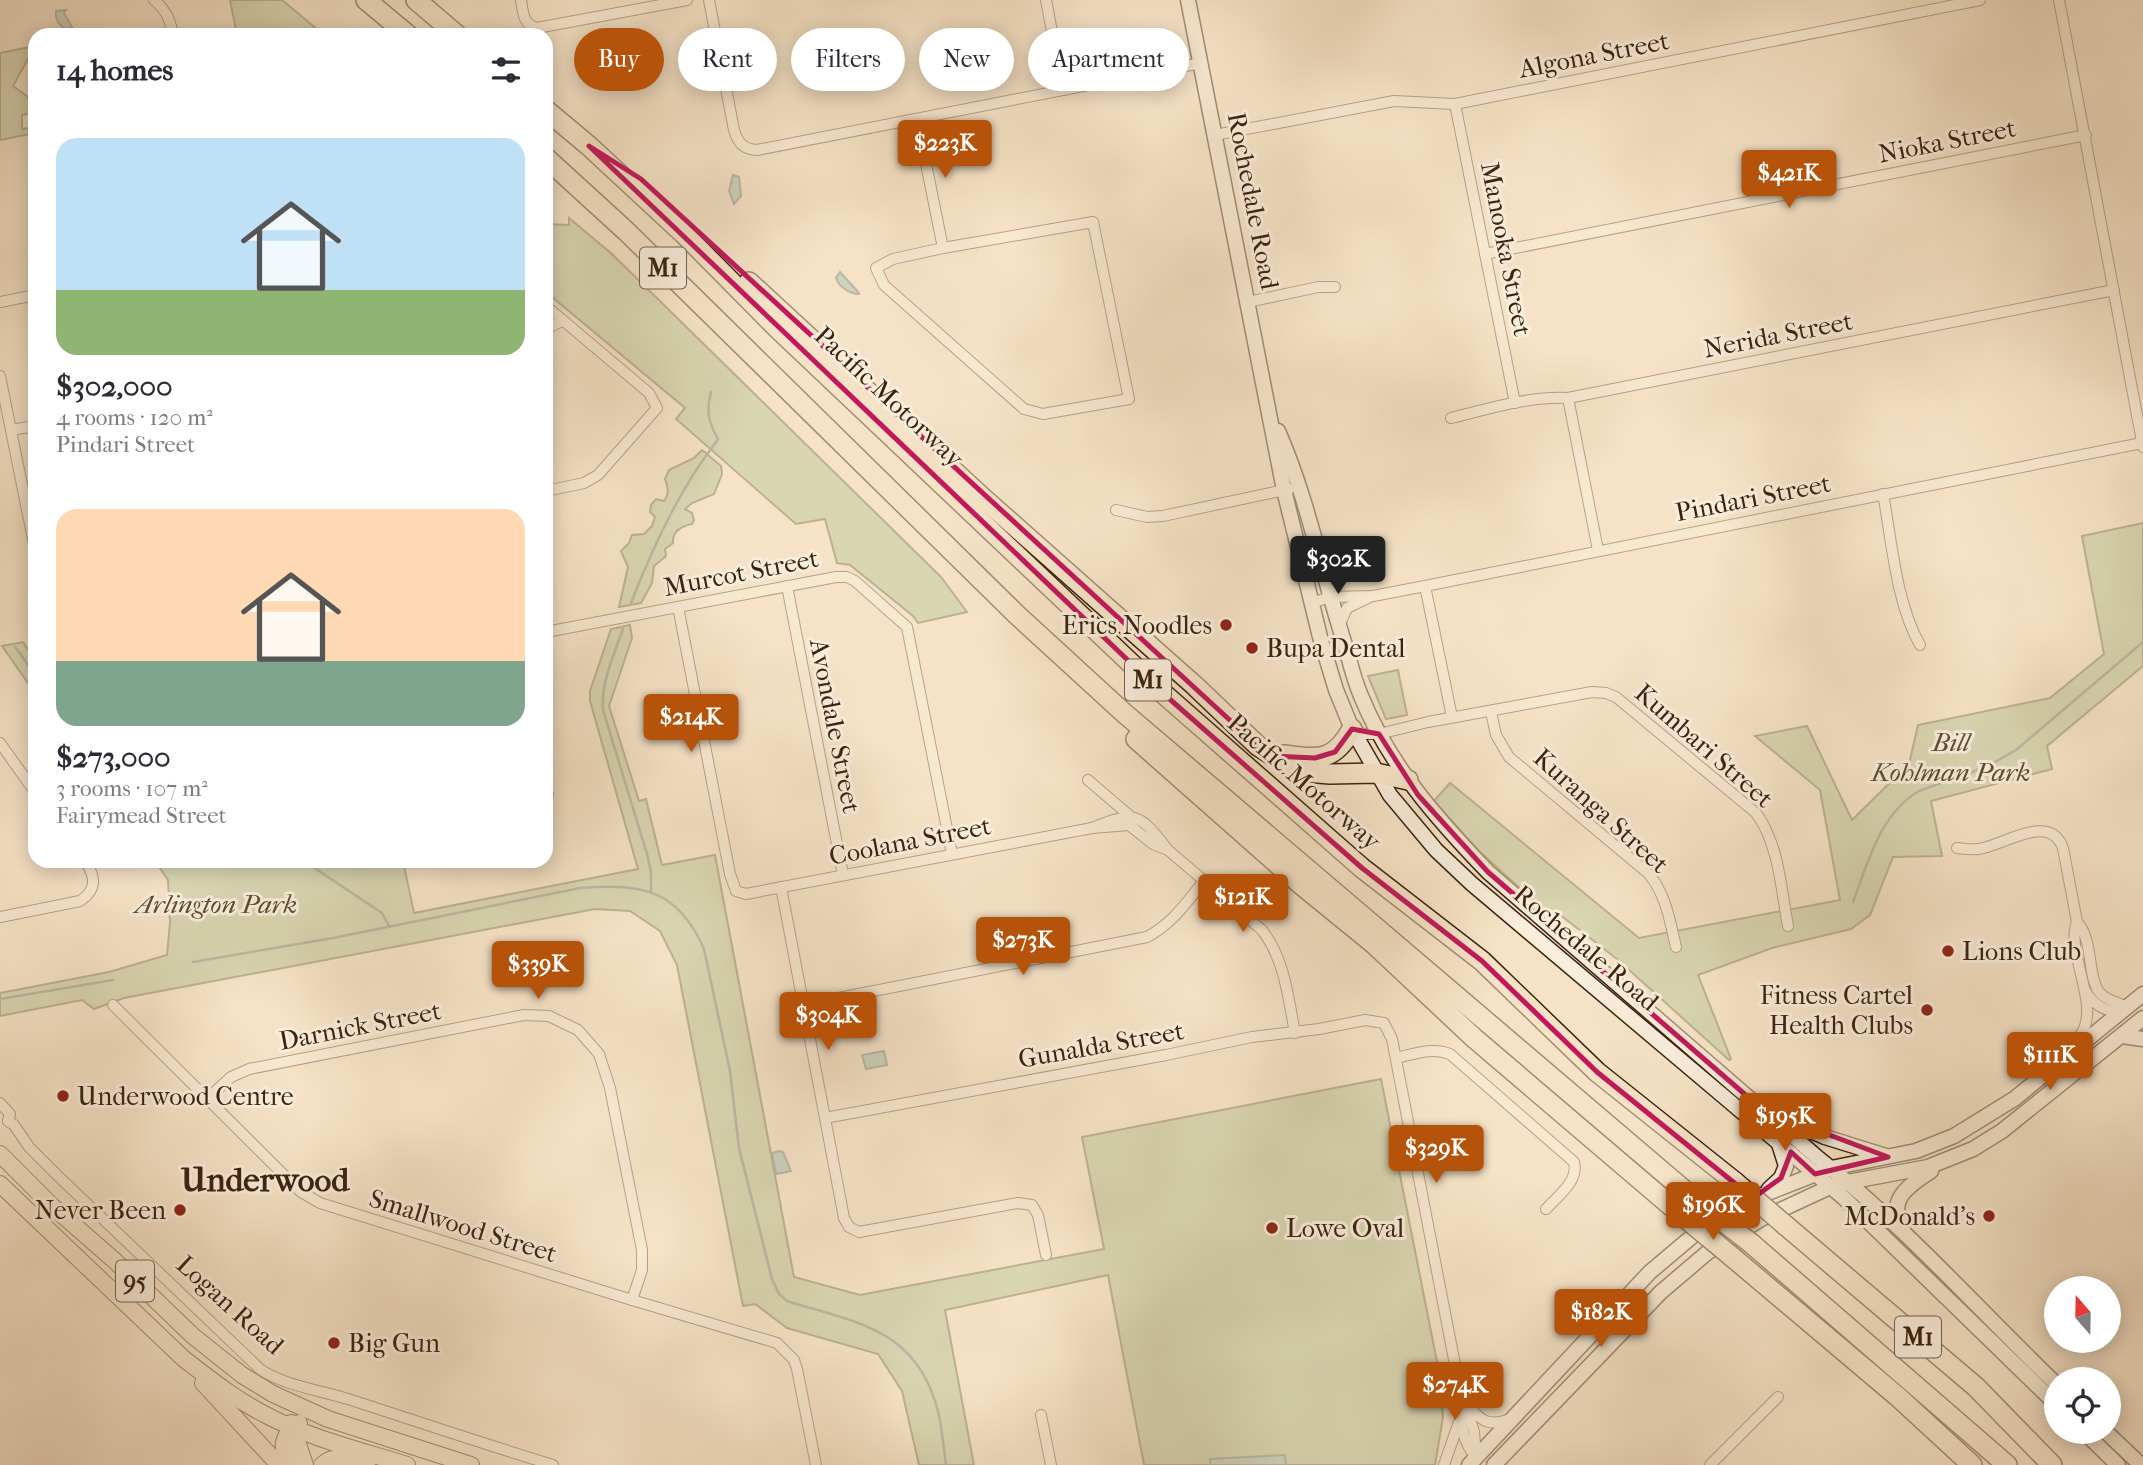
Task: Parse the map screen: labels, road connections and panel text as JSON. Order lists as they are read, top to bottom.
{
  "streets": {
    "highway": ["M1", "Pacific Motorway"],
    "main road": ["Rochedale Road", "95", "Logan Road"],
    "street": [
      "Algona Street",
      "Nioka Street",
      "Manooka Street",
      "Nerida Street",
      "Pindari Street",
      "Murcot Street",
      "Avondale Street",
      "Kumbari Street",
      "Kuranga Street",
      "Coolana Street",
      "Darnick Street",
      "Gunalda Street",
      "Smallwood Street"
    ]
  },
  "crossings": [
    ["Algona Street", "Rochedale Road"],
    ["Algona Street", "Manooka Street"],
    ["Nioka Street", "Manooka Street"],
    ["Rochedale Road", "Pindari Street"],
    ["Rochedale Road", "Kumbari Street"],
    ["Manooka Street", "Nerida Street"],
    ["Murcot Street", "Avondale Street"],
    ["Murcot Street", "Coolana Street"],
    ["Avondale Street", "Coolana Street"],
    ["Kumbari Street", "Kuranga Street"],
    ["Darnick Street", "Smallwood Street"],
    ["95", "Logan Road"]
  ],
  "districts": ["Underwood"],
  "parks": ["Bill Kohlman Park", "Arlington Park"],
  "places": [
    "Erics Noodles",
    "Bupa Dental",
    "Lions Club",
    "Fitness Cartel Health Clubs",
    "Underwood Centre",
    "Never Been",
    "McDonald's",
    "Lowe Oval",
    "Big Gun"
  ],
  "north": "top",
  "page": {
    "chip": [
      "Buy",
      "Rent",
      "Filters",
      "New",
      "Apartment"
    ],
    "heading": "14 homes",
    "list": [
      {
        "name": "$302,000",
        "note": "4 rooms · 120 m² · Pindari Street"
      },
      {
        "name": "$273,000",
        "note": "3 rooms · 107 m² · Fairymead Street"
      }
    ],
    "price": [
      "$223K",
      "$421K",
      "$302K",
      "$214K",
      "$121K",
      "$273K",
      "$339K",
      "$304K",
      "$111K",
      "$195K",
      "$329K",
      "$196K",
      "$182K",
      "$274K"
    ]
  }
}
